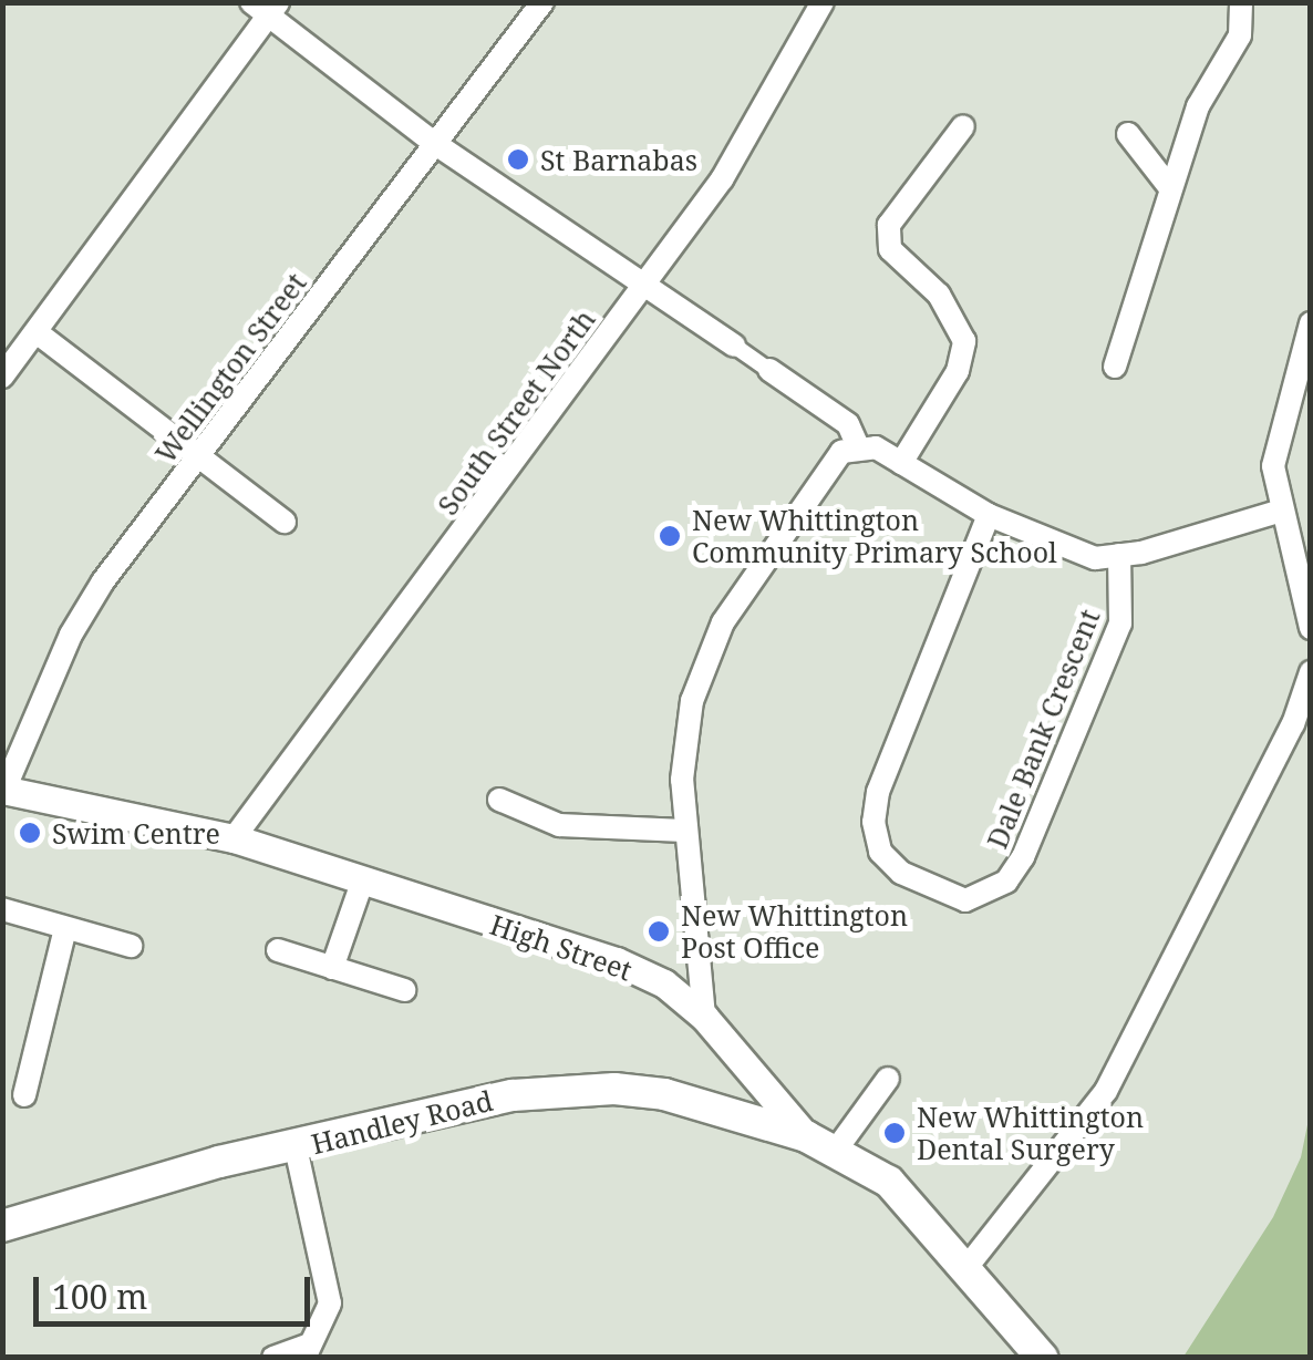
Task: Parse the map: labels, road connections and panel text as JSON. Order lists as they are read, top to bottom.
{
  "streets": {
    "main road": ["High Street", "Handley Road"],
    "street": ["Wellington Street", "South Street North", "Dale Bank Crescent"]
  },
  "crossings": [
    ["Wellington Street", "High Street"],
    ["South Street North", "High Street"],
    ["High Street", "Handley Road"]
  ],
  "places": [
    "St Barnabas",
    "New Whittington Community Primary School",
    "Swim Centre",
    "New Whittington Post Office",
    "New Whittington Dental Surgery"
  ],
  "scale_bar": "100 m"
}
